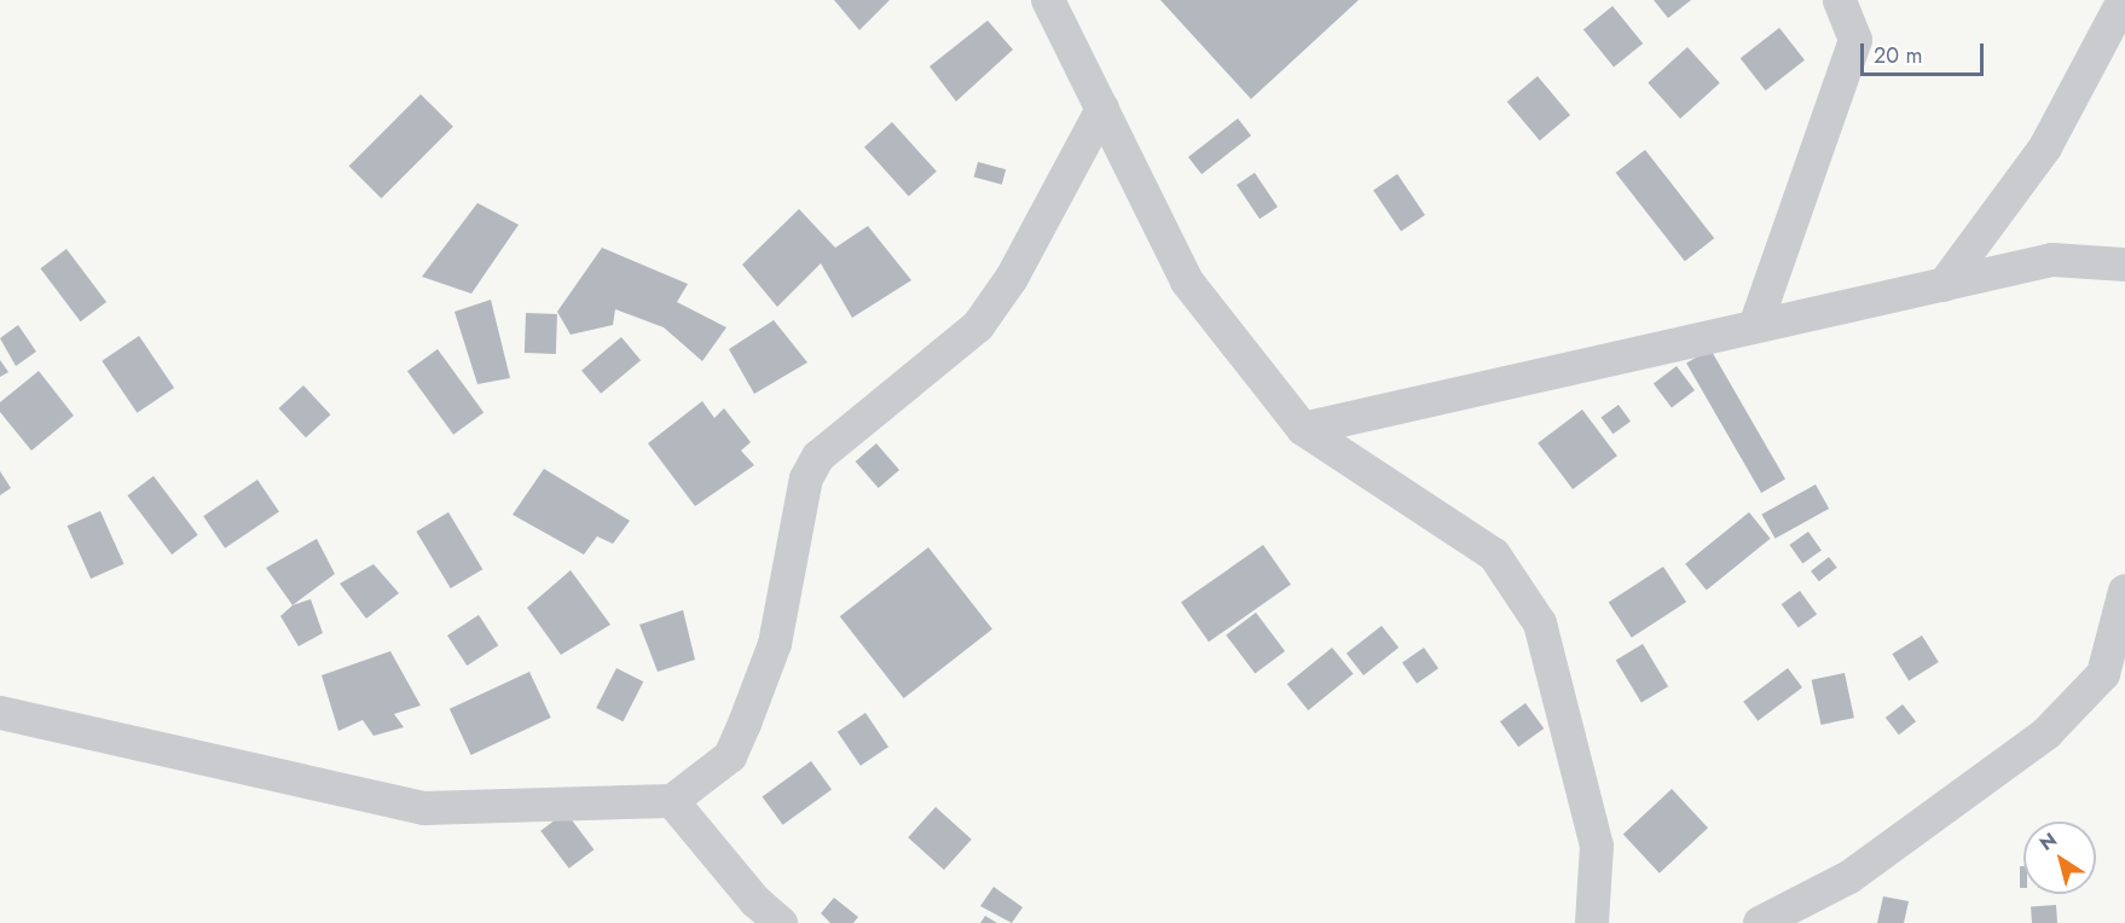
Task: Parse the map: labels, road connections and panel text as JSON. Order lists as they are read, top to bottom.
{
  "scale_bar": "20 m",
  "north": "top left"
}
